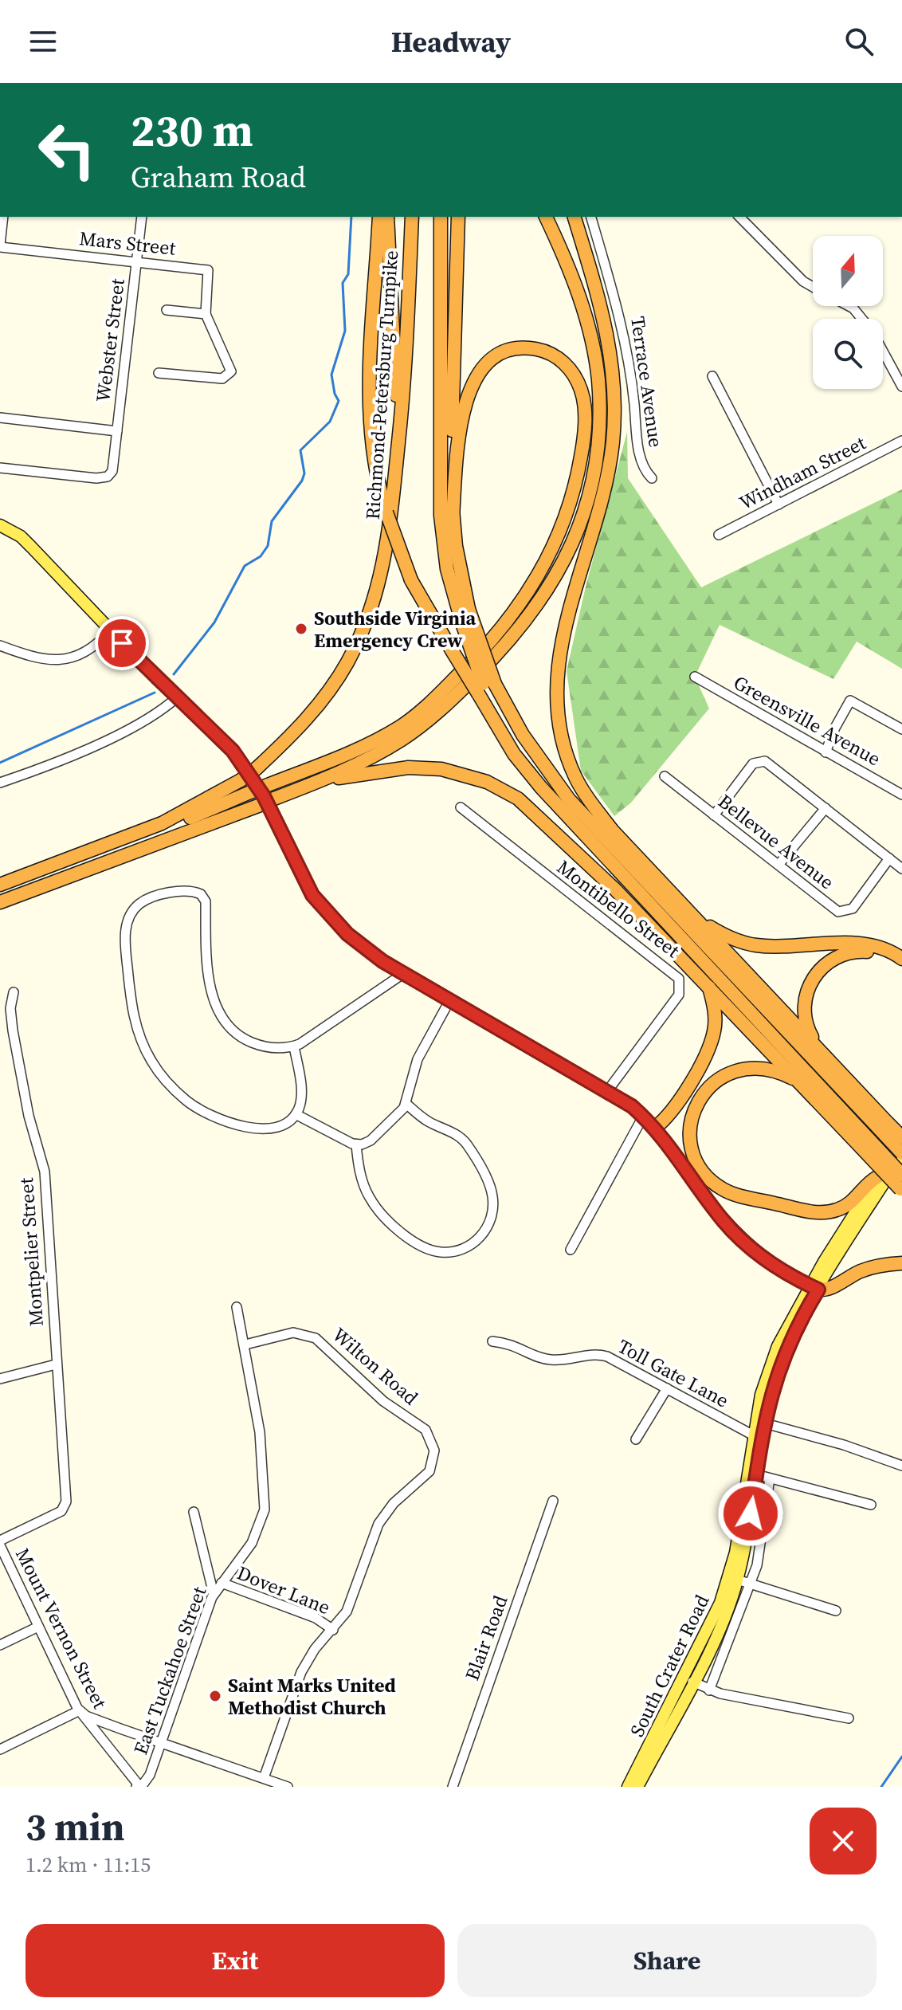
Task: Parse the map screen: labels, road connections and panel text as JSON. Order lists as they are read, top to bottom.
{
  "streets": {
    "highway": ["Richmond-Petersburg Turnpike"],
    "main road": ["South Crater Road"],
    "street": [
      "Mars Street",
      "Webster Street",
      "Terrace Avenue",
      "Windham Street",
      "Greensville Avenue",
      "Bellevue Avenue",
      "Montibello Street",
      "Montpelier Street",
      "Wilton Road",
      "Toll Gate Lane",
      "Dover Lane",
      "Mount Vernon Street",
      "Blair Road",
      "East Tuckahoe Street"
    ]
  },
  "crossings": [
    ["Mars Street", "Webster Street"],
    ["Montpelier Street", "Mount Vernon Street"],
    ["Wilton Road", "Dover Lane"],
    ["Wilton Road", "East Tuckahoe Street"],
    ["Toll Gate Lane", "South Crater Road"],
    ["Dover Lane", "East Tuckahoe Street"],
    ["Mount Vernon Street", "East Tuckahoe Street"]
  ],
  "places": ["Southside Virginia Emergency Crew", "Saint Marks United Methodist Church"],
  "north": "top",
  "page": {
    "header": "Headway",
    "turn": ["230 m", "Graham Road"],
    "heading": ["3 min", "1.2 km · 11:15"],
    "buttons": ["Exit", "Share"]
  }
}
